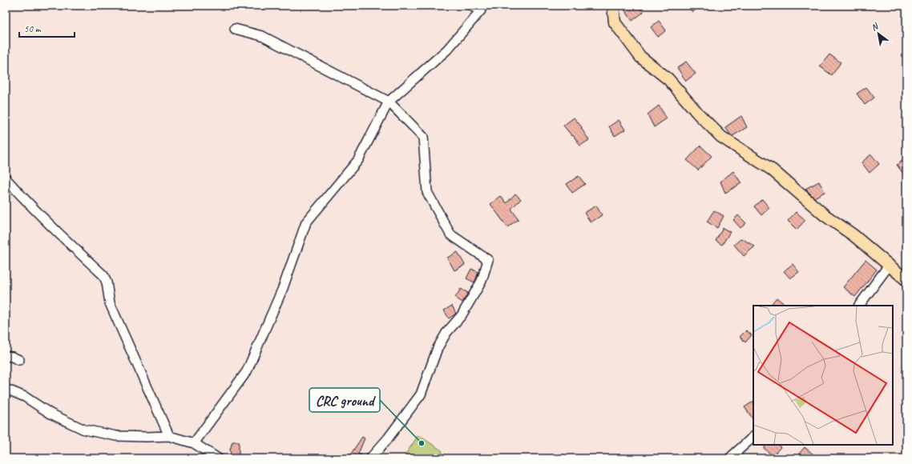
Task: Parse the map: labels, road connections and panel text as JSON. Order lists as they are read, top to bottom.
{
  "places": ["CRC ground"],
  "scale_bar": "50 m",
  "north": "top left"
}
